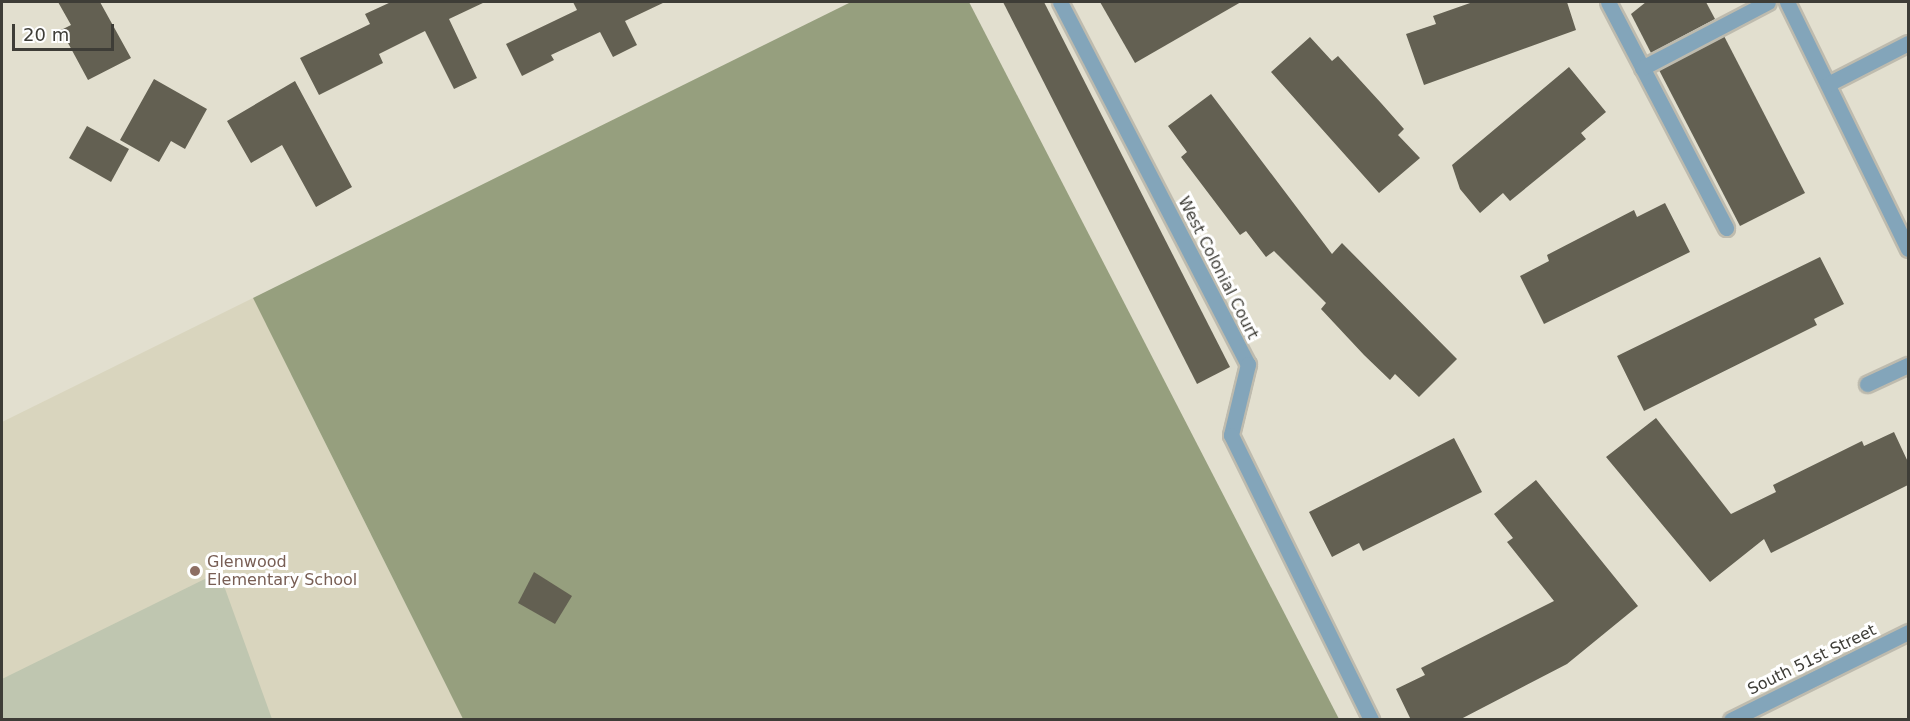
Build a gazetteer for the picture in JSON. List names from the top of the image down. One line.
{"streets":{"street":["West Colonial Court","South 51st Street"]},"places":["Glenwood Elementary School"],"scale_bar":"20 m"}
